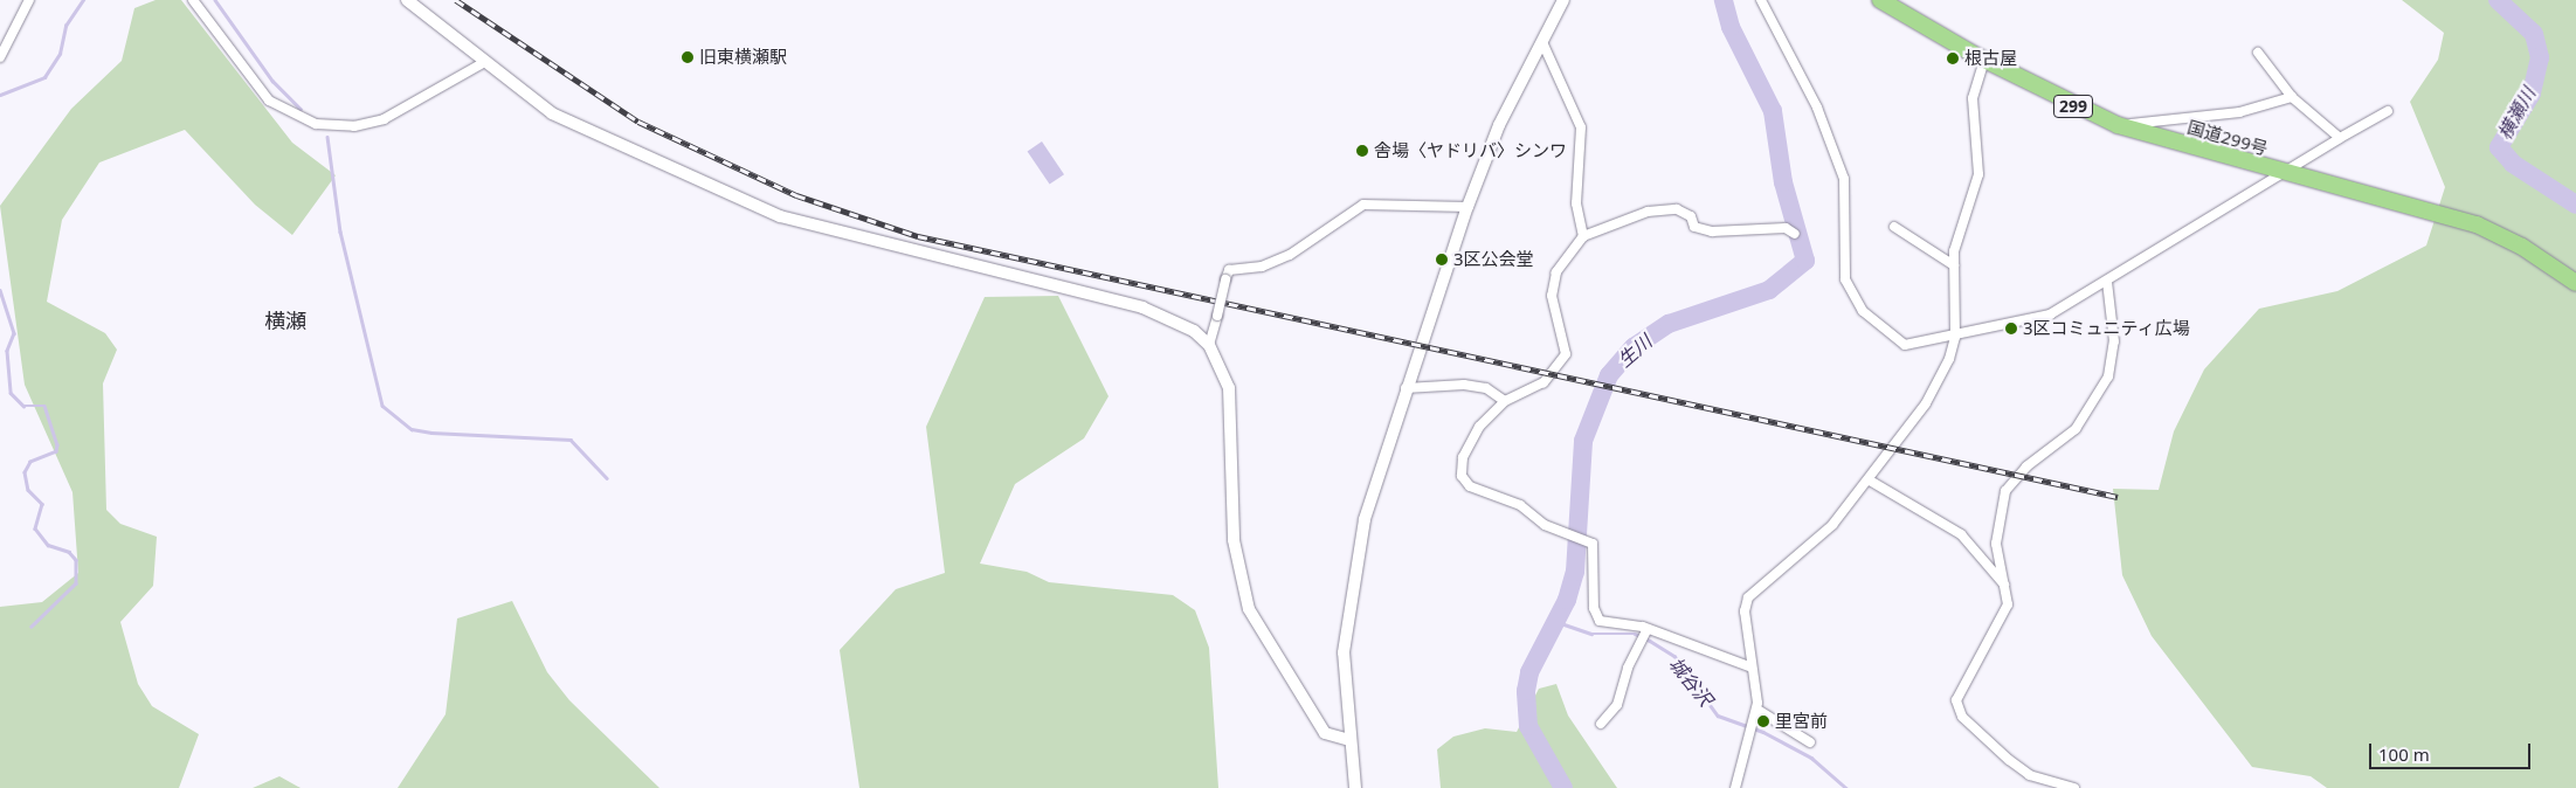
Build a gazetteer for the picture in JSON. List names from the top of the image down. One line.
{"streets":{"highway":["299","国道299号"]},"districts":["横瀬"],"water":["横瀬川","生川","城谷沢"],"places":["旧東横瀬駅","根古屋","舎場〈ヤドリバ〉シンワ","3区公会堂","3区コミュニティ広場","里宮前"],"scale_bar":"100 m"}
